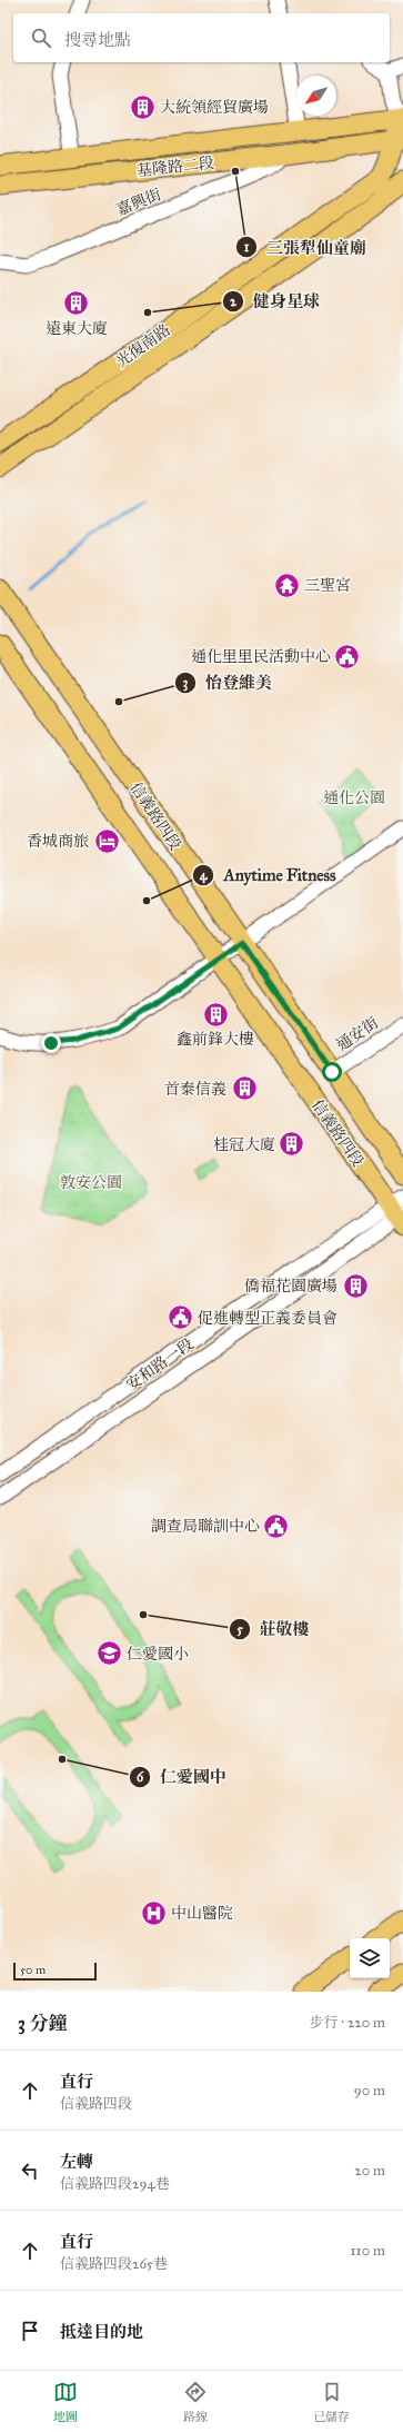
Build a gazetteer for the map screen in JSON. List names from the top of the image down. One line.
{"streets":{"main road":["基隆路二段","光復南路","信義路四段"],"street":["嘉興街","通安街","安和路一段"]},"crossings":[["基隆路二段","嘉興街"],["基隆路二段","光復南路"],["信義路四段","通安街"],["信義路四段","安和路一段"]],"parks":["通化公園","敦安公園"],"places":{"building":["大統領經貿廣場","遠東大廈","鑫前鋒大樓","首泰信義","桂冠大廈","僑福花園廣場"],"other":["三張犁仙童廟","健身星球","怡登維美","Anytime Fitness","莊敬樓","仁愛國中"],"temple":["三聖宮"],"public building":["通化里里民活動中心","促進轉型正義委員會","調查局聯訓中心"],"hotel":["香城商旅"],"school or university":["仁愛國小"],"hospital":["中山醫院"]},"scale_bar":"50 m","north":"bottom left","page":{"search":"搜尋地點","scale":"50 m","heading":["3 分鐘","步行 · 220 m"],"list":[["直行","信義路四段","90 m"],["左轉","信義路四段294巷","20 m"],["直行","信義路四段265巷","110 m"],"抵達目的地"],"nav":["地圖","路線","已儲存"]}}
